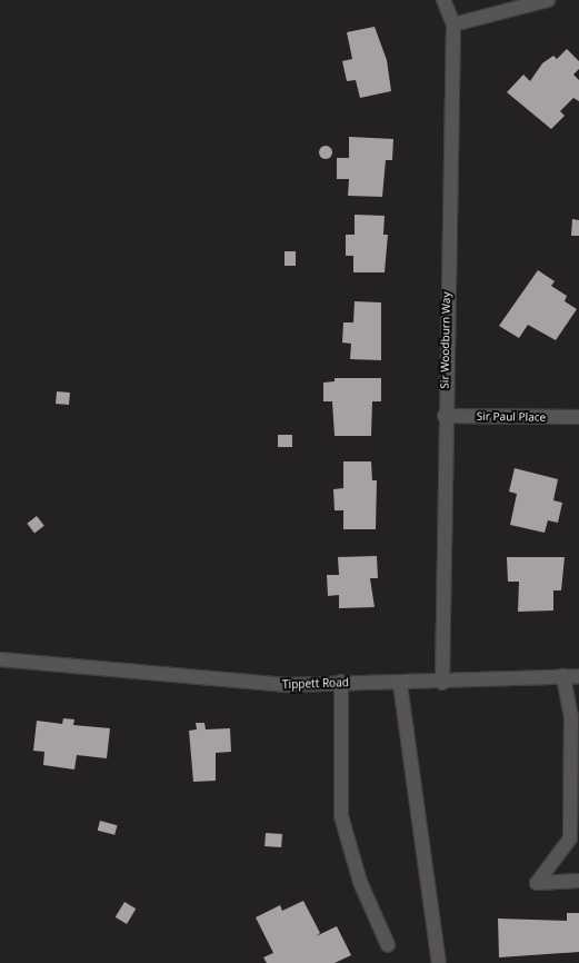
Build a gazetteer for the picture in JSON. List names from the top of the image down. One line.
{"streets":{"street":["Sir Woodburn Way","Sir Paul Place","Tippett Road"]},"crossings":[["Sir Woodburn Way","Sir Paul Place"],["Sir Woodburn Way","Tippett Road"]]}
